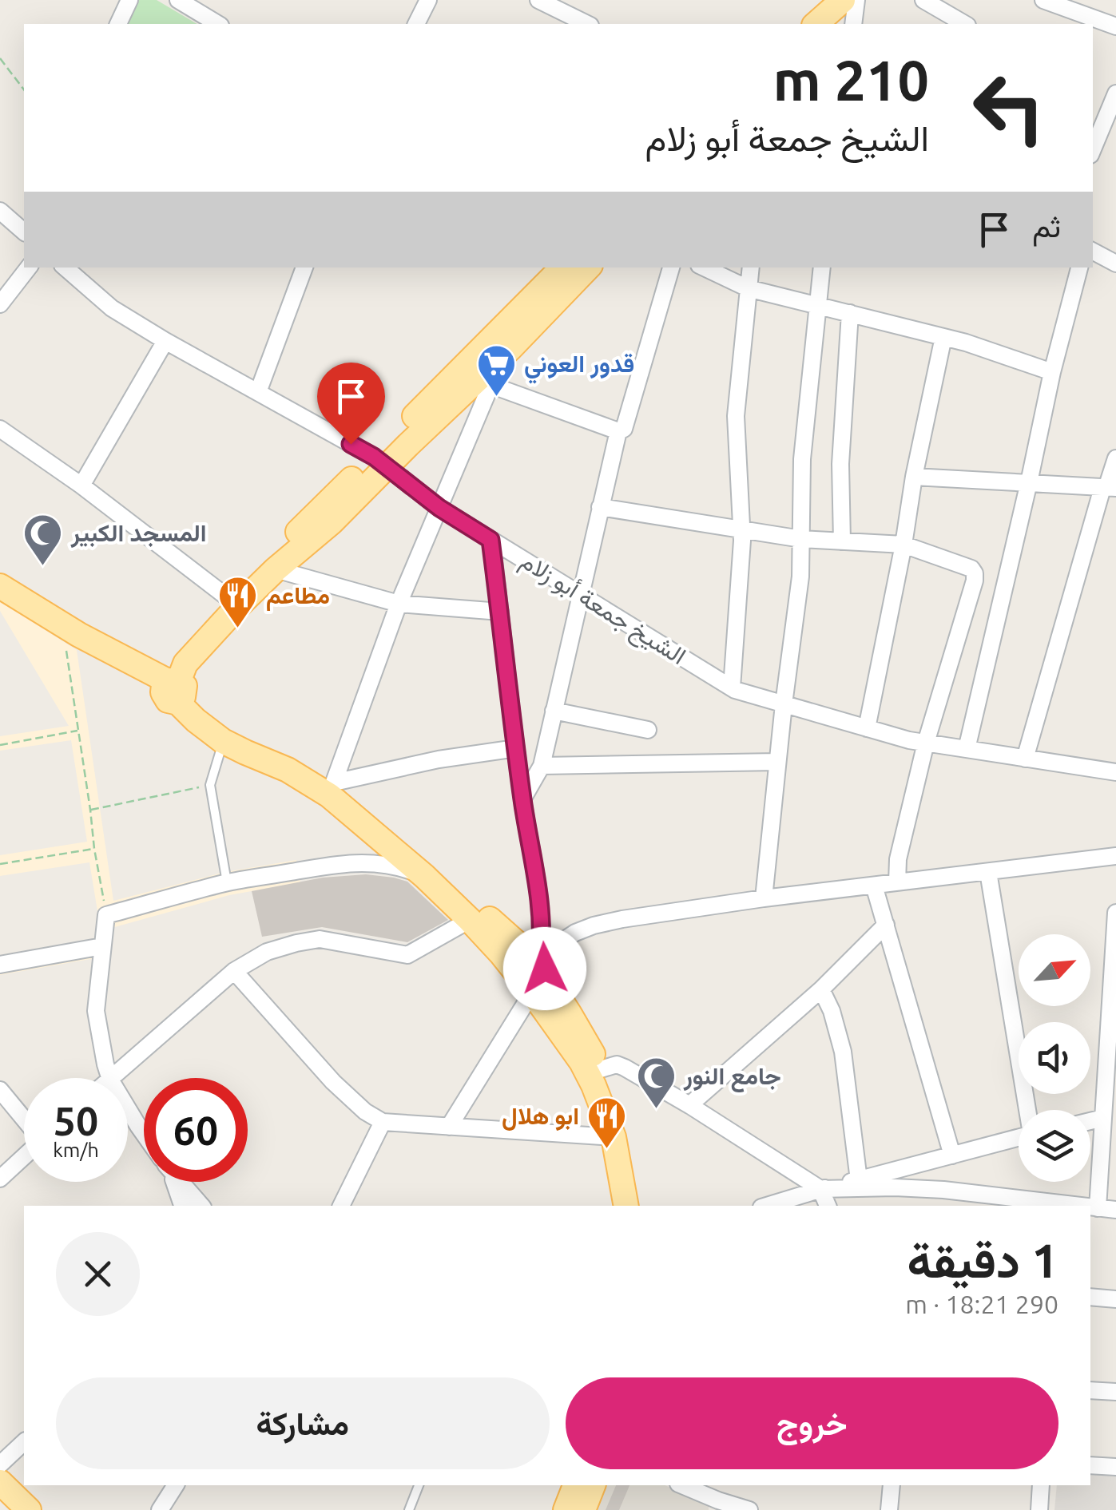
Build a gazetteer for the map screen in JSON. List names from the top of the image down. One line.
{"streets":{"street":["الشيخ جمعة أبو زلام"]},"places":{"supermarket":["قدور العوني"],"mosque":["المسجد الكبير","جامع النور"],"restaurant":["مطاعم","ابو هلال"]},"north":"top right","page":{"turn":["210 m","الشيخ جمعة أبو زلام"],"then":"ثم","speed":"50 km/h","limit":"60","heading":["1 دقيقة","290 m · 18:21"],"buttons":["خروج","مشاركة"]}}
